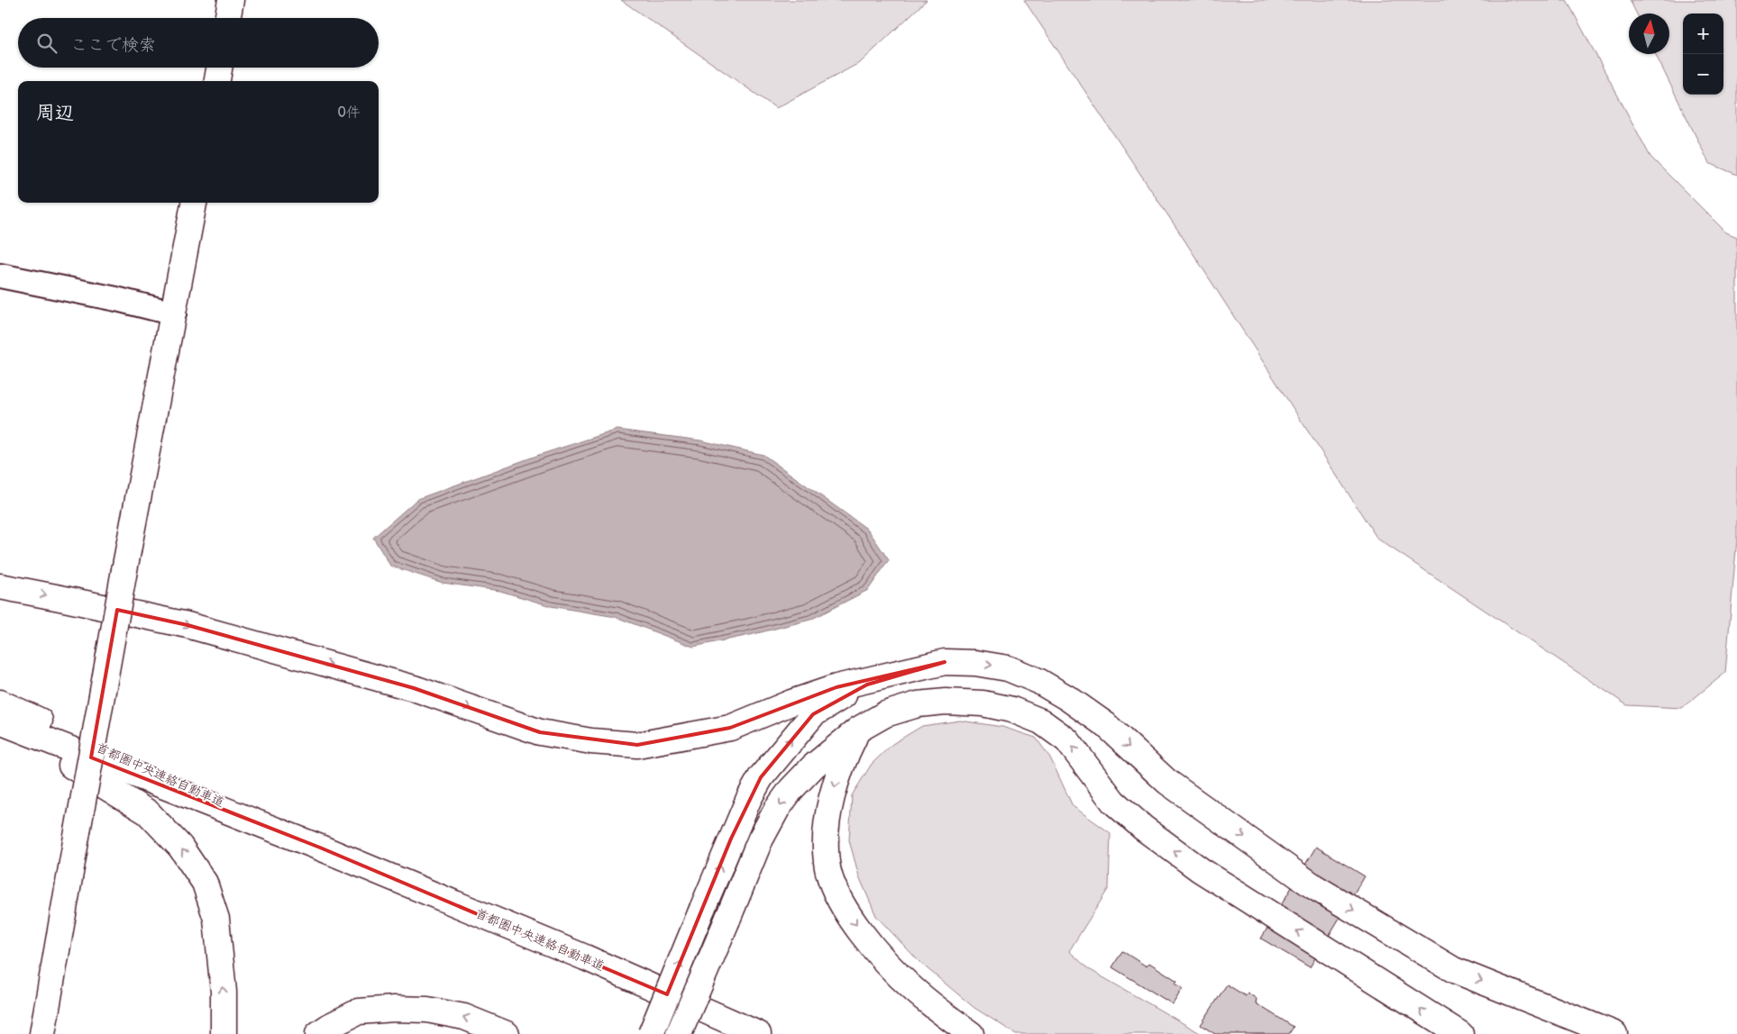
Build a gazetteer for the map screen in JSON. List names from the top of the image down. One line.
{"streets":{"main road":["首都圏中央連絡自動車道"]},"north":"top","page":{"map_buttons":["+","−"],"search":"ここで検索","heading":["周辺","0件"]}}
